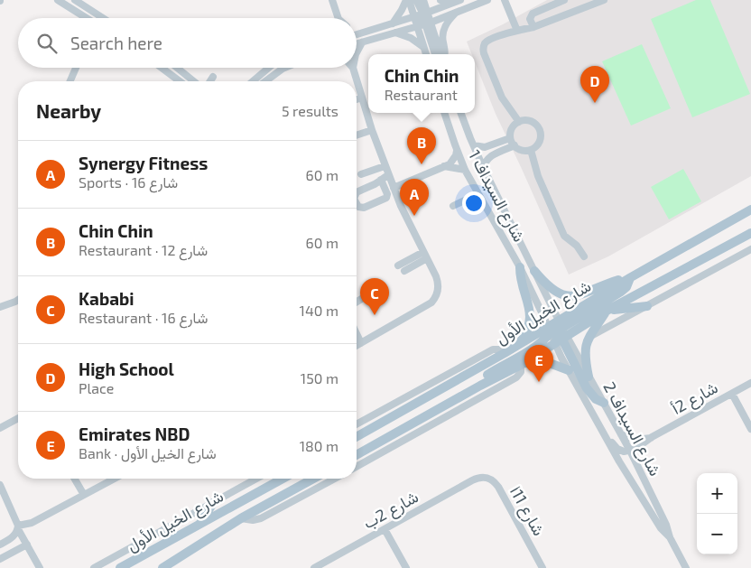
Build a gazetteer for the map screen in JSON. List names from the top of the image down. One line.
{"streets":{"main road":["شارع الخيل الأول"],"street":["شارع السيداف 1","شارع 2أ","شارع السيداف 2","شارع 2ب","شارع 11ا"]},"crossings":[["شارع السيداف 1","شارع الخيل الأول"],["شارع السيداف 1","شارع السيداف 2"],["شارع الخيل الأول","شارع السيداف 2"],["شارع 2أ","شارع السيداف 2"],["شارع 2ب","شارع 11ا"]],"page":{"search":"Search here","popup":["Chin Chin","Restaurant"],"pins":["D","B","A","C","E"],"heading":["Nearby","5 results"],"list":[{"mark":"A","name":"Synergy Fitness","note":"Sports · شارع 16","value":"60 m"},{"mark":"B","name":"Chin Chin","note":"Restaurant · شارع 12","value":"60 m"},{"mark":"C","name":"Kababi","note":"Restaurant · شارع 16","value":"140 m"},{"mark":"D","name":"High School","note":"Place","value":"150 m"},{"mark":"E","name":"Emirates NBD","note":"Bank · شارع الخيل الأول","value":"180 m"}],"map_buttons":["+","−"]}}
